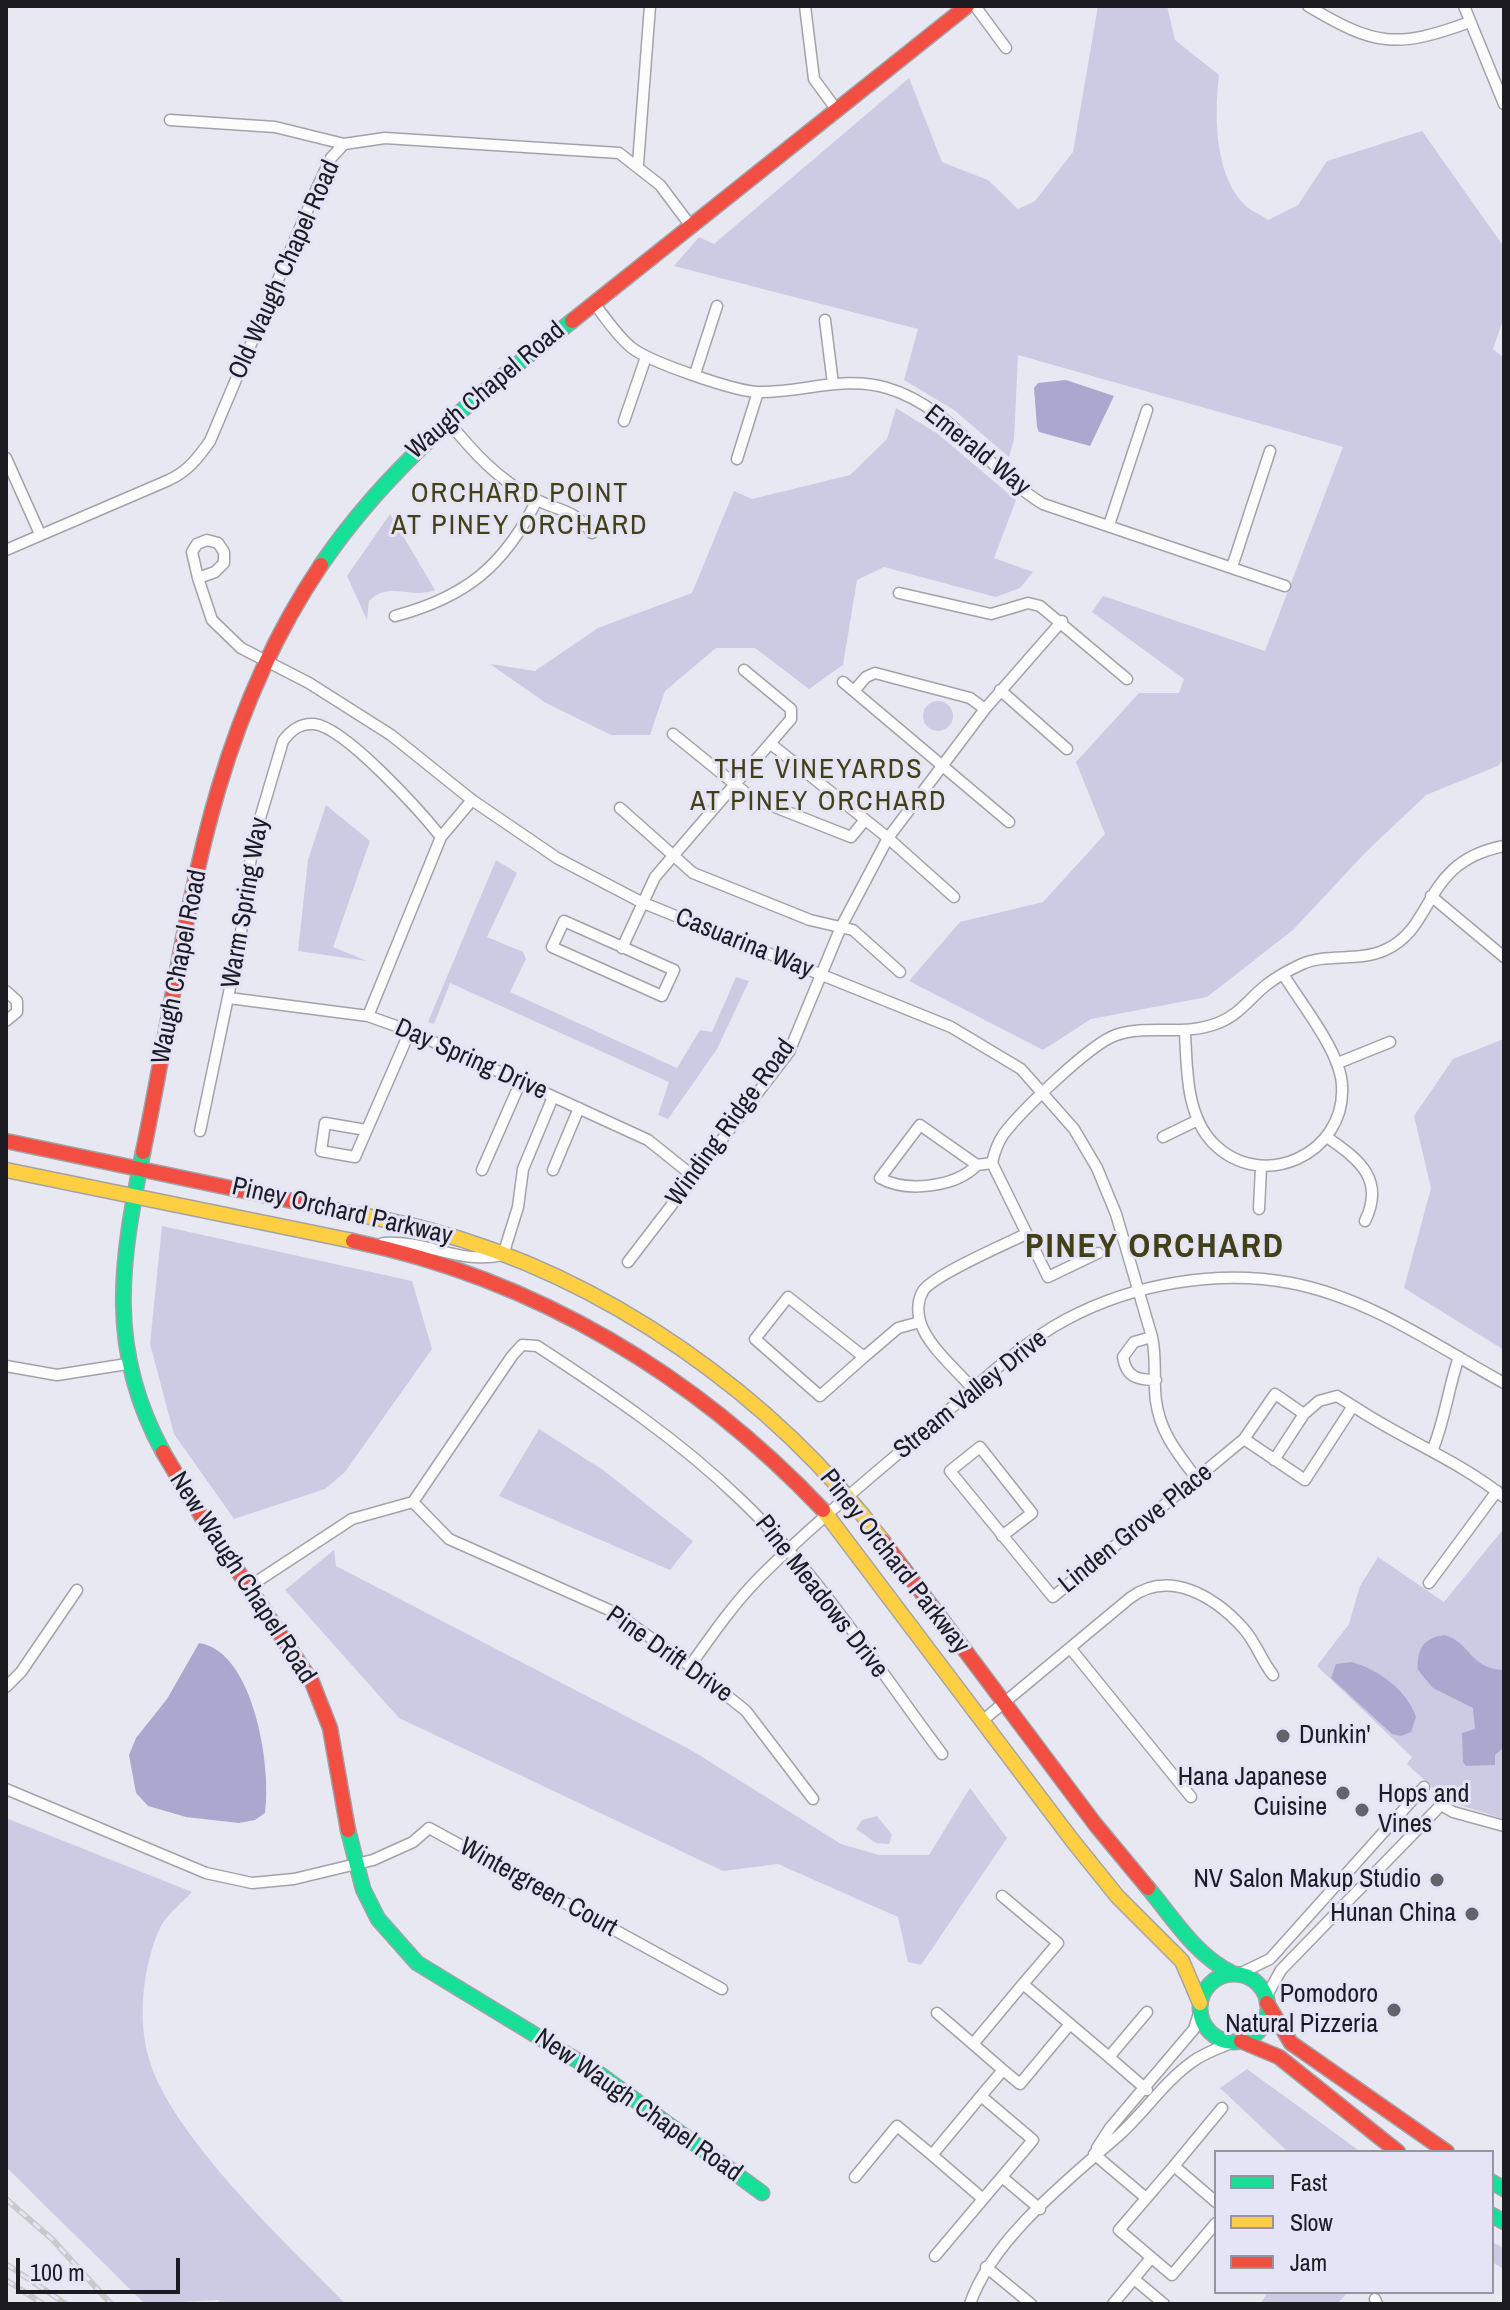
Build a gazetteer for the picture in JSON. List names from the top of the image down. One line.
{"streets":{"street":["Old Waugh Chapel Road","Waugh Chapel Road","Emerald Way","Warm Spring Way","Casuarina Way","Day Spring Drive","Winding Ridge Road","Piney Orchard Parkway","Stream Valley Drive","Linden Grove Place","New Waugh Chapel Road","Pine Meadows Drive","Pine Drift Drive","Wintergreen Court"]},"crossings":[["Old Waugh Chapel Road","Waugh Chapel Road"],["Waugh Chapel Road","Emerald Way"],["Waugh Chapel Road","Casuarina Way"],["Waugh Chapel Road","Piney Orchard Parkway"],["Waugh Chapel Road","New Waugh Chapel Road"],["Warm Spring Way","Day Spring Drive"],["Casuarina Way","Winding Ridge Road"],["Casuarina Way","Stream Valley Drive"],["Casuarina Way","Linden Grove Place"],["Day Spring Drive","Winding Ridge Road"],["Piney Orchard Parkway","Stream Valley Drive"],["Piney Orchard Parkway","New Waugh Chapel Road"],["Stream Valley Drive","Pine Meadows Drive"],["Stream Valley Drive","Pine Drift Drive"],["New Waugh Chapel Road","Wintergreen Court"],["Pine Meadows Drive","Pine Drift Drive"]],"districts":["ORCHARD POINT AT PINEY ORCHARD","THE VINEYARDS AT PINEY ORCHARD","PINEY ORCHARD"],"places":["Dunkin'","Hana Japanese Cuisine","Hops and Vines","NV Salon Makup Studio","Hunan China","Pomodoro Natural Pizzeria"],"legend":["Fast","Slow","Jam"],"scale_bar":"100 m"}
